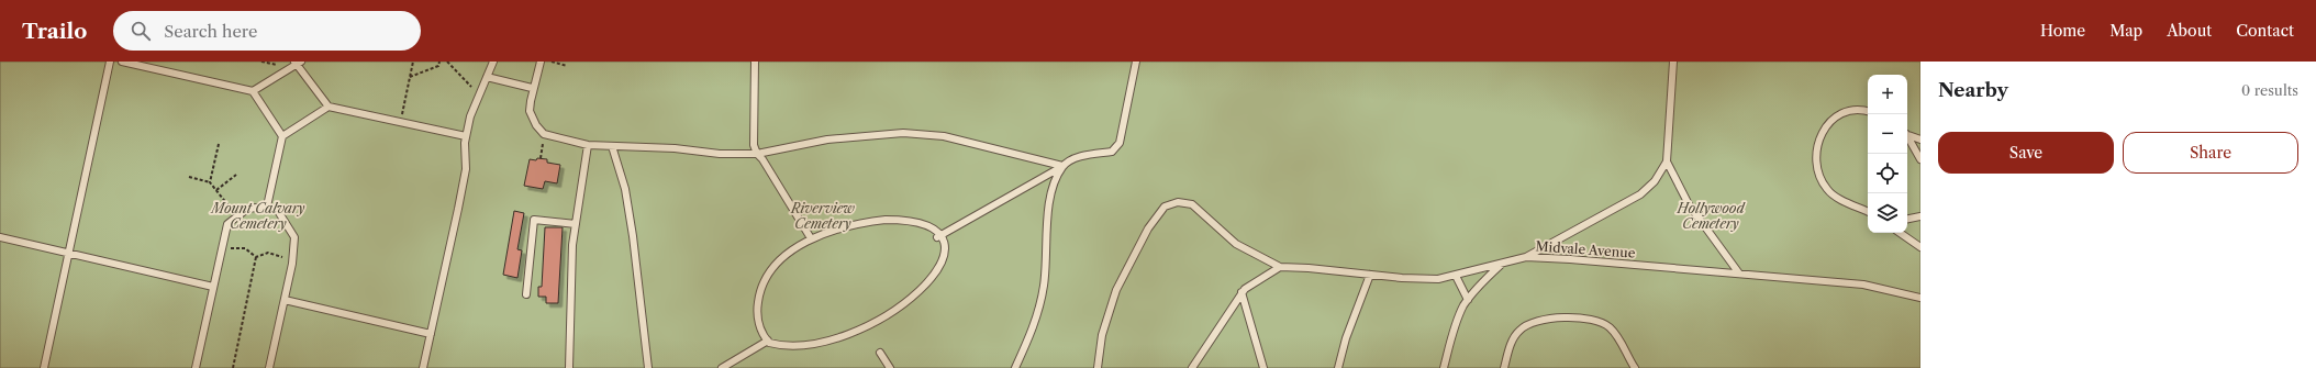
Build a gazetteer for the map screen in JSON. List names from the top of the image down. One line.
{"streets":{"lane":["Midvale Avenue"]},"parks":["Mount Calvary Cemetery","Riverview Cemetery","Hollywood Cemetery"],"page":{"header":"Trailo","search":"Search here","nav":["Home","Map","About","Contact"],"heading":["Nearby","0 results"],"map_buttons":["+","−"],"buttons":["Save","Share"]}}
